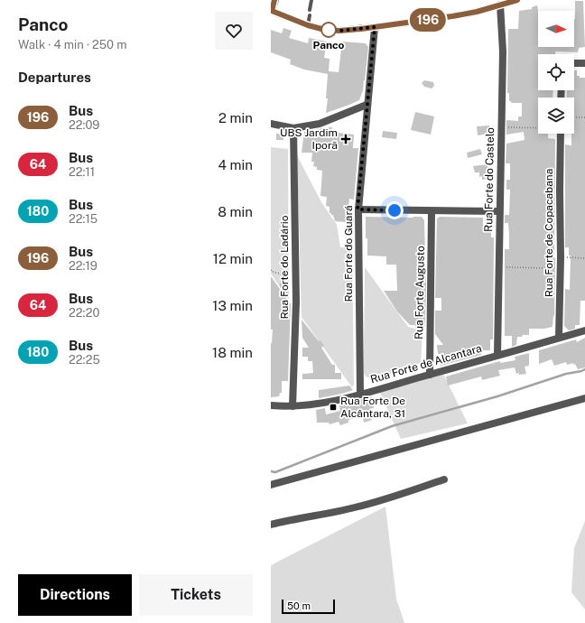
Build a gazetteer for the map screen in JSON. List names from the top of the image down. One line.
{"streets":{"street":["Rua Forte do Castelo","Rua Forte de Copacabana","Rua Forte do Guará","Rua Forte do Ladário","Rua Forte Augusto","Rua Forte de Alcantara"]},"crossings":[["Rua Forte do Castelo","Rua Forte de Alcantara"],["Rua Forte de Copacabana","Rua Forte de Alcantara"],["Rua Forte do Guará","Rua Forte de Alcantara"],["Rua Forte do Ladário","Rua Forte de Alcantara"],["Rua Forte Augusto","Rua Forte de Alcantara"]],"places":{"other":["Panco"],"health":["UBS Jardim Iporã"],"transit":["Rua Forte De Alcântara, 31"]},"lines":["bus line 196"],"scale_bar":"50 m","north":"right","page":{"heading":[["Panco","Walk · 4 min · 250 m"],"Departures"],"on_map":"196","list":[{"mark":"196","name":"Bus","note":"22:09","value":"2 min"},{"mark":"64","name":"Bus","note":"22:11","value":"4 min"},{"mark":"180","name":"Bus","note":"22:15","value":"8 min"},{"mark":"196","name":"Bus","note":"22:19","value":"12 min"},{"mark":"64","name":"Bus","note":"22:20","value":"13 min"},{"mark":"180","name":"Bus","note":"22:25","value":"18 min"}],"buttons":["Directions","Tickets"],"scale":"50 m"}}
